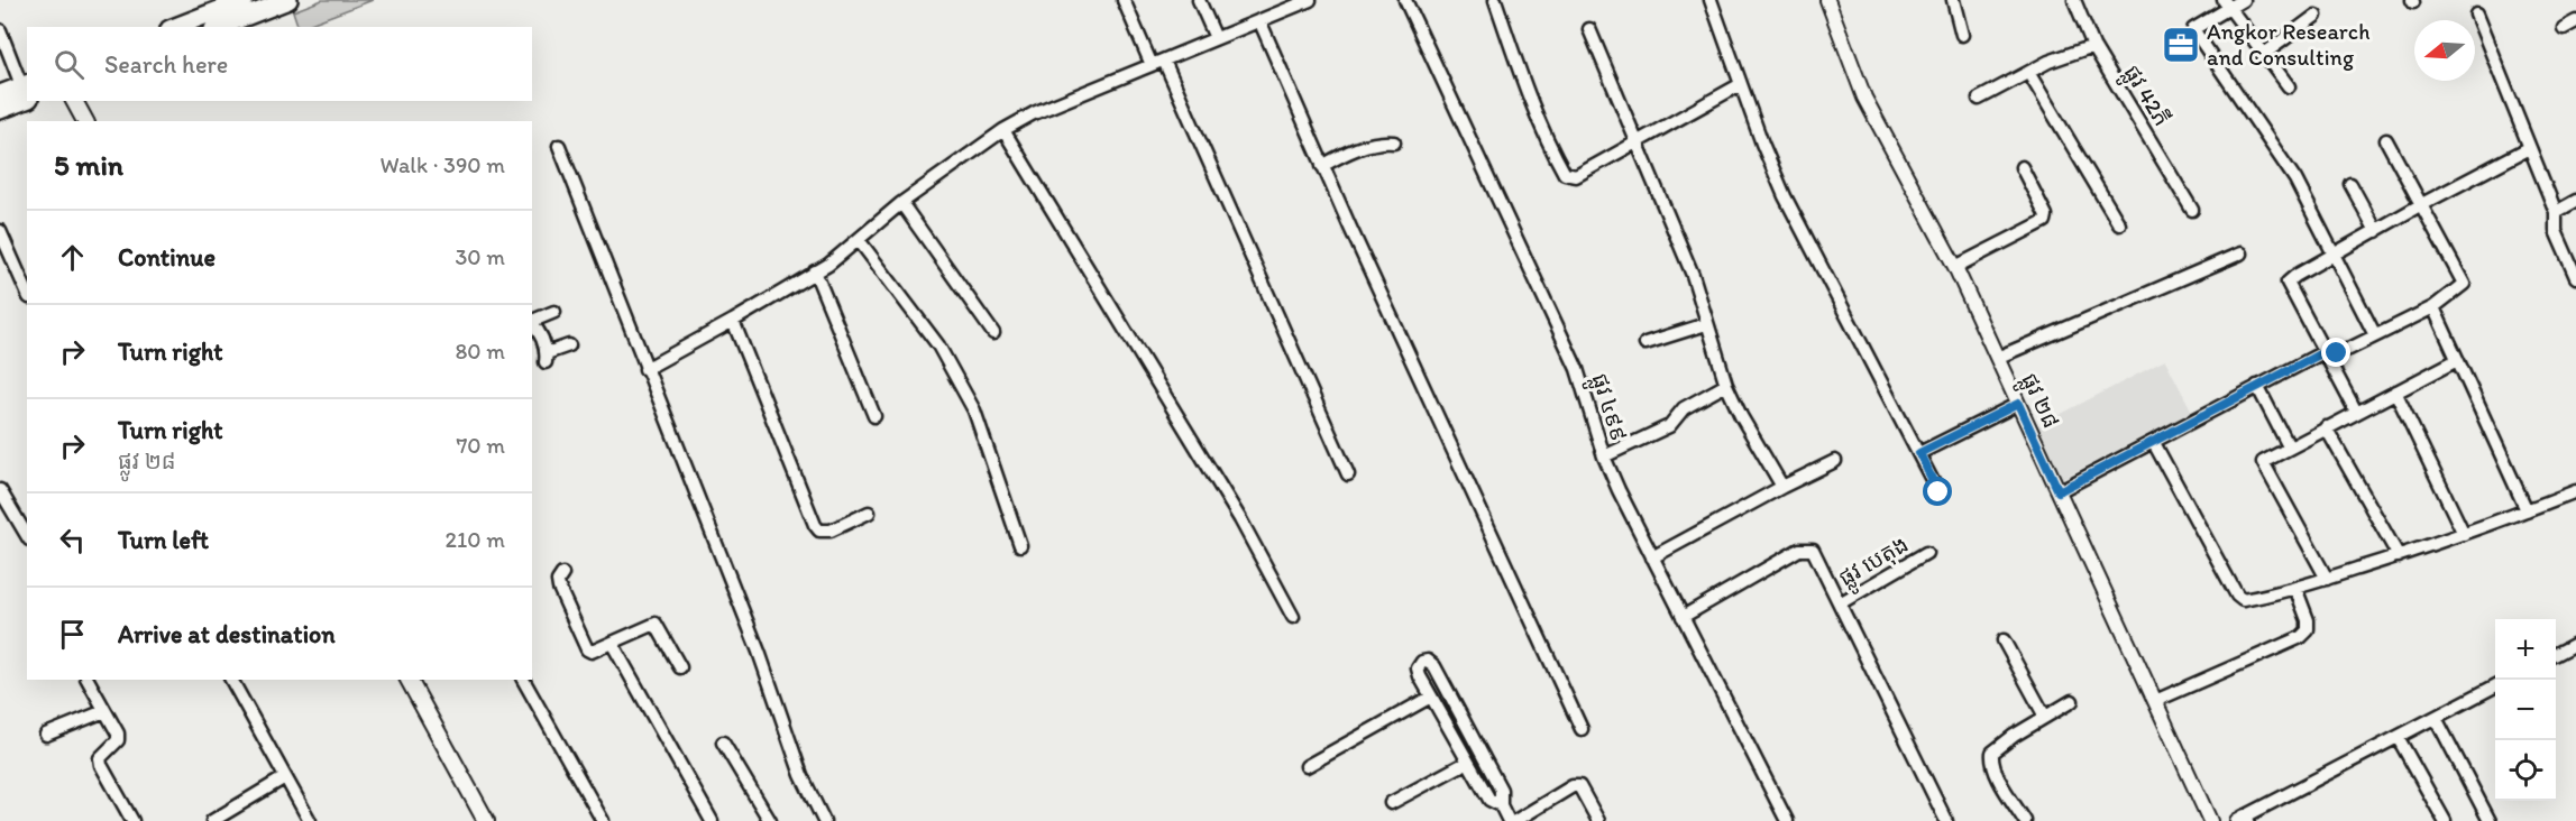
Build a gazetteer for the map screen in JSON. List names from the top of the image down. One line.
{"streets":{"street":["ផ្លូវ 42ភី","ផ្លូវ ២៨","ផ្លូវ ៤៩៩","ផ្លូវ បេតុង"]},"places":{"office":["Angkor Research and Consulting"]},"north":"left","page":{"search":"Search here","heading":["5 min","Walk · 390 m"],"list":[["Continue","30 m"],["Turn right","80 m"],["Turn right","ផ្លូវ ២៨","70 m"],["Turn left","210 m"],"Arrive at destination"],"map_buttons":["+","−"]}}
